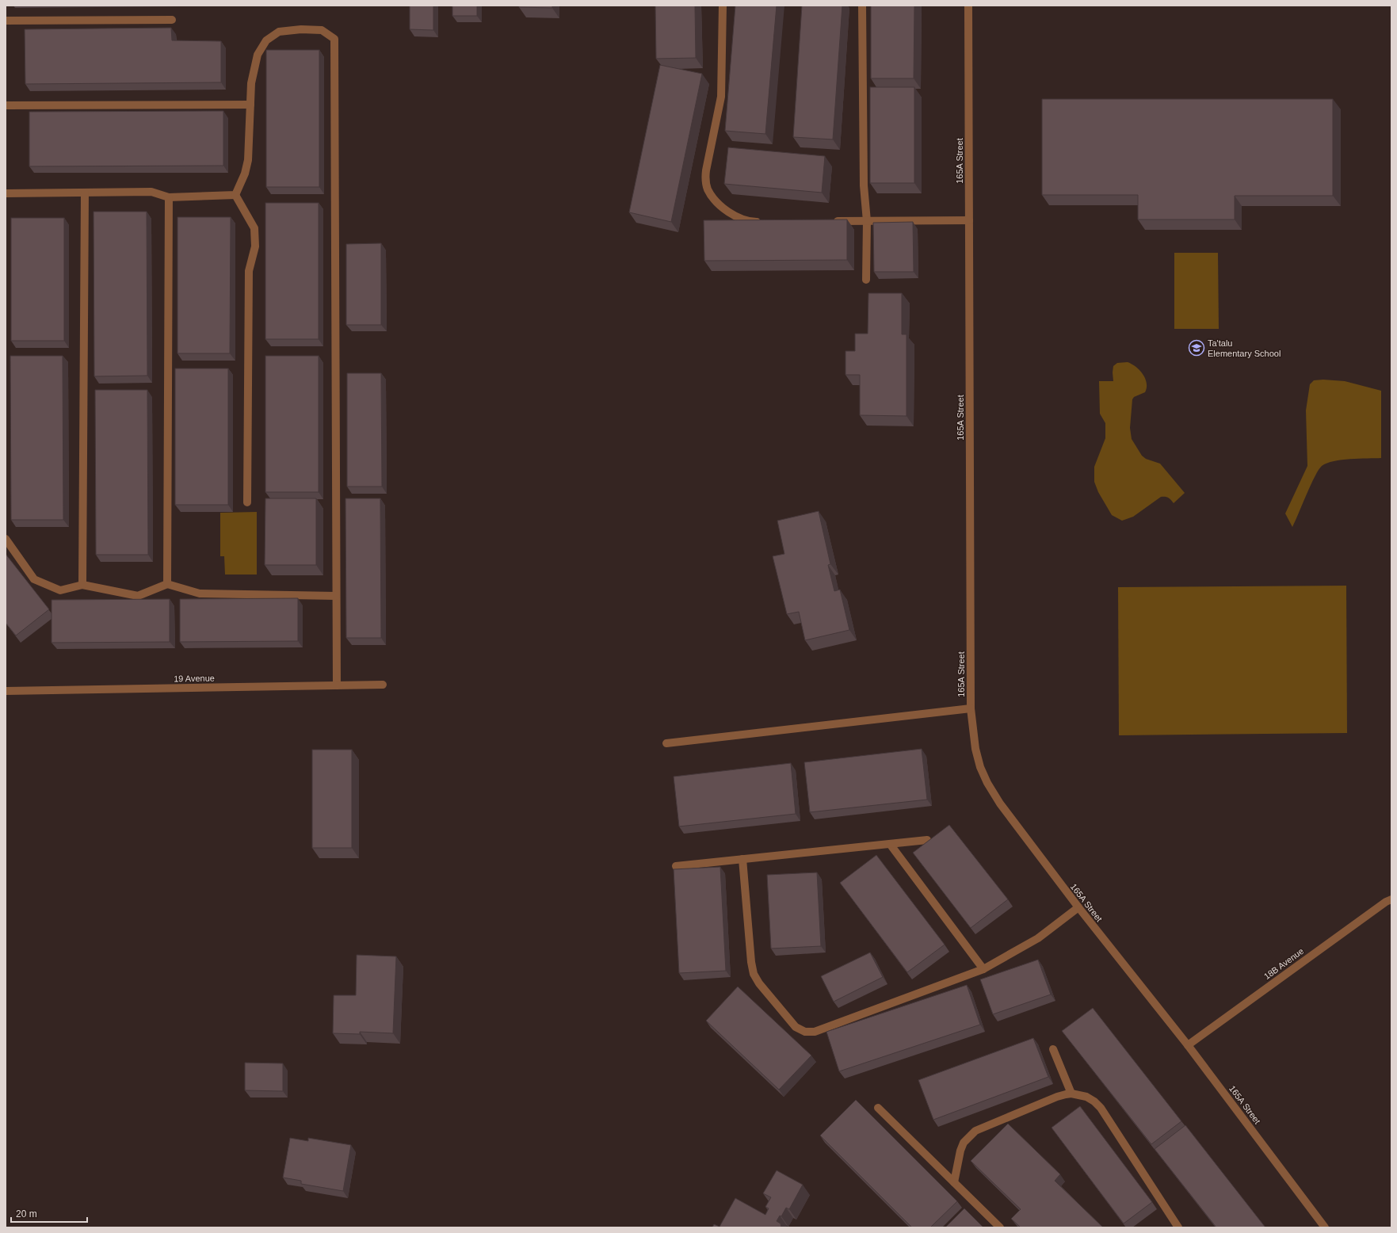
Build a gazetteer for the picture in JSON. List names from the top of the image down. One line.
{"streets":{"street":["165A Street","19 Avenue","18B Avenue"]},"crossings":[["165A Street","18B Avenue"]],"places":{"school or university":["Ta'talu Elementary School"]},"scale_bar":"20 m"}
